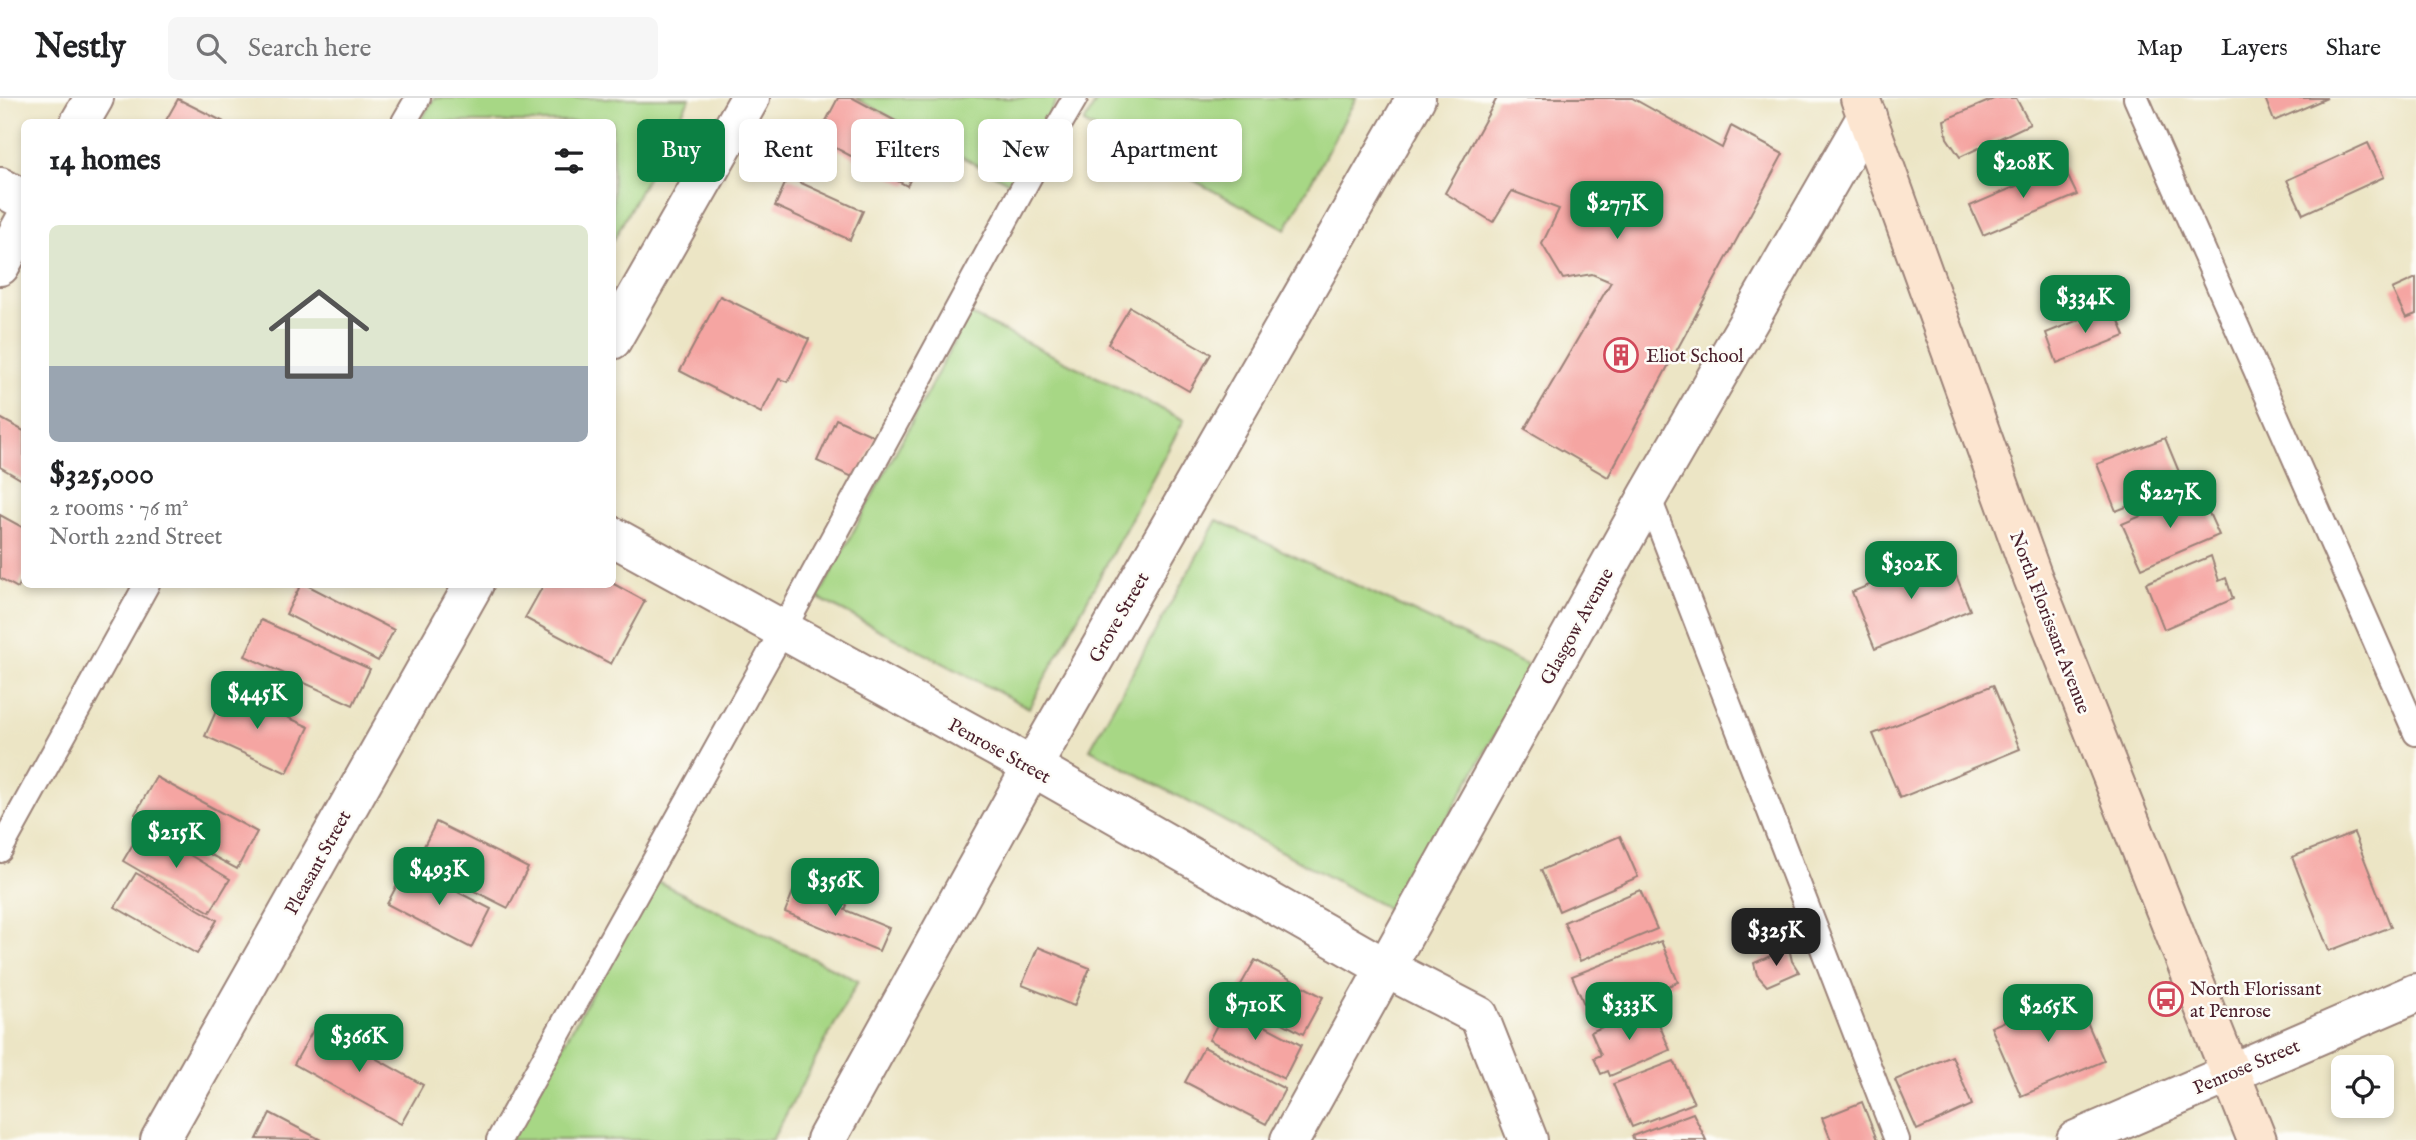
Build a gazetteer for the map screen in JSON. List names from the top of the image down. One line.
{"streets":{"main road":["North Florissant Avenue"],"street":["Grove Street","Glasgow Avenue","Penrose Street","Pleasant Street"]},"crossings":[["Grove Street","Penrose Street"],["North Florissant Avenue","Glasgow Avenue"],["North Florissant Avenue","Penrose Street"],["Glasgow Avenue","Penrose Street"]],"places":{"building":["Eliot School"],"bus stop":["North Florissant at Penrose"]},"page":{"header":"Nestly","search":"Search here","nav":["Map","Layers","Share"],"chip":["Buy","Rent","Filters","New","Apartment"],"heading":"14 homes","price":["$208K","$277K","$334K","$227K","$302K","$445K","$215K","$493K","$356K","$325K","$710K","$333K","$265K","$366K"],"list":[{"name":"$325,000","note":"2 rooms · 76 m² · North 22nd Street"}]}}
